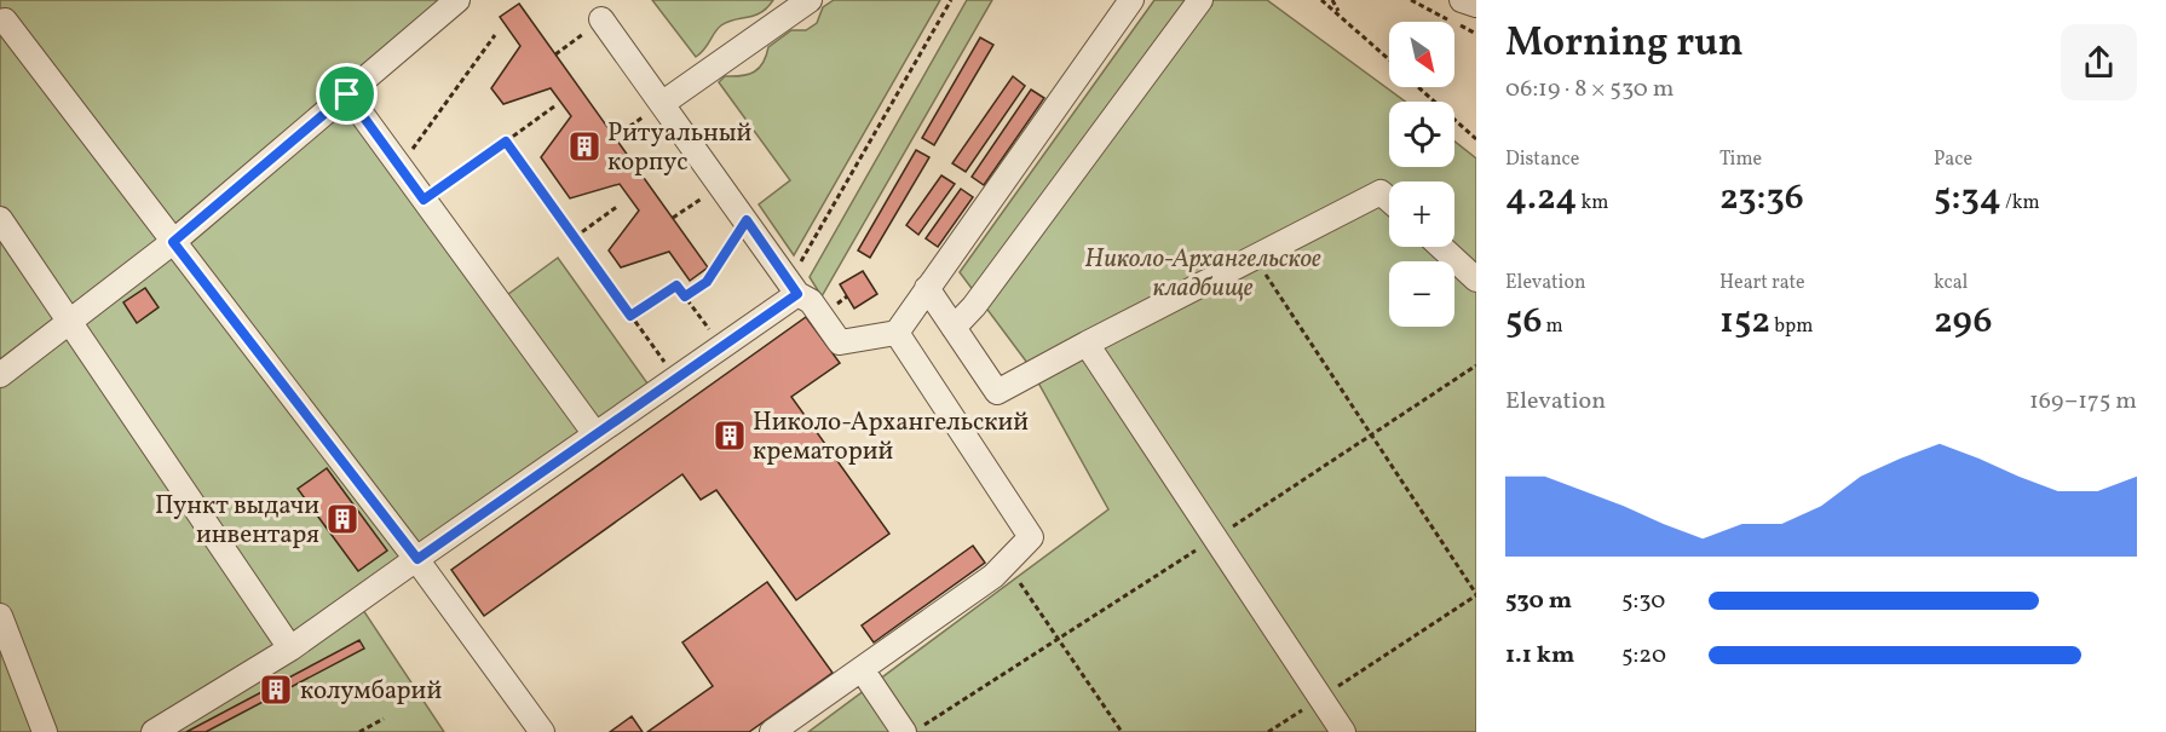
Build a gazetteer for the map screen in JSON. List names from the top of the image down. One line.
{"parks":["Николо-Архангельское кладбище"],"places":{"building":["Ритуальный корпус","Николо-Архангельский крематорий","Пункт выдачи инвентаря","колумбарий"]},"north":"bottom right","page":{"heading":["Morning run","06:19 · 8 × 530 m"],"map_buttons":["+","−"],"stats":[["Distance","4.24 km"],["Time","23:36"],["Pace","5:34 /km"],["Elevation","56 m"],["Heart rate","152 bpm"],["kcal","296"]],"chart":["Elevation","169–175 m"],"list":[{"name":"530 m","note":"5:30"},{"name":"1.1 km","note":"5:20"}]}}
